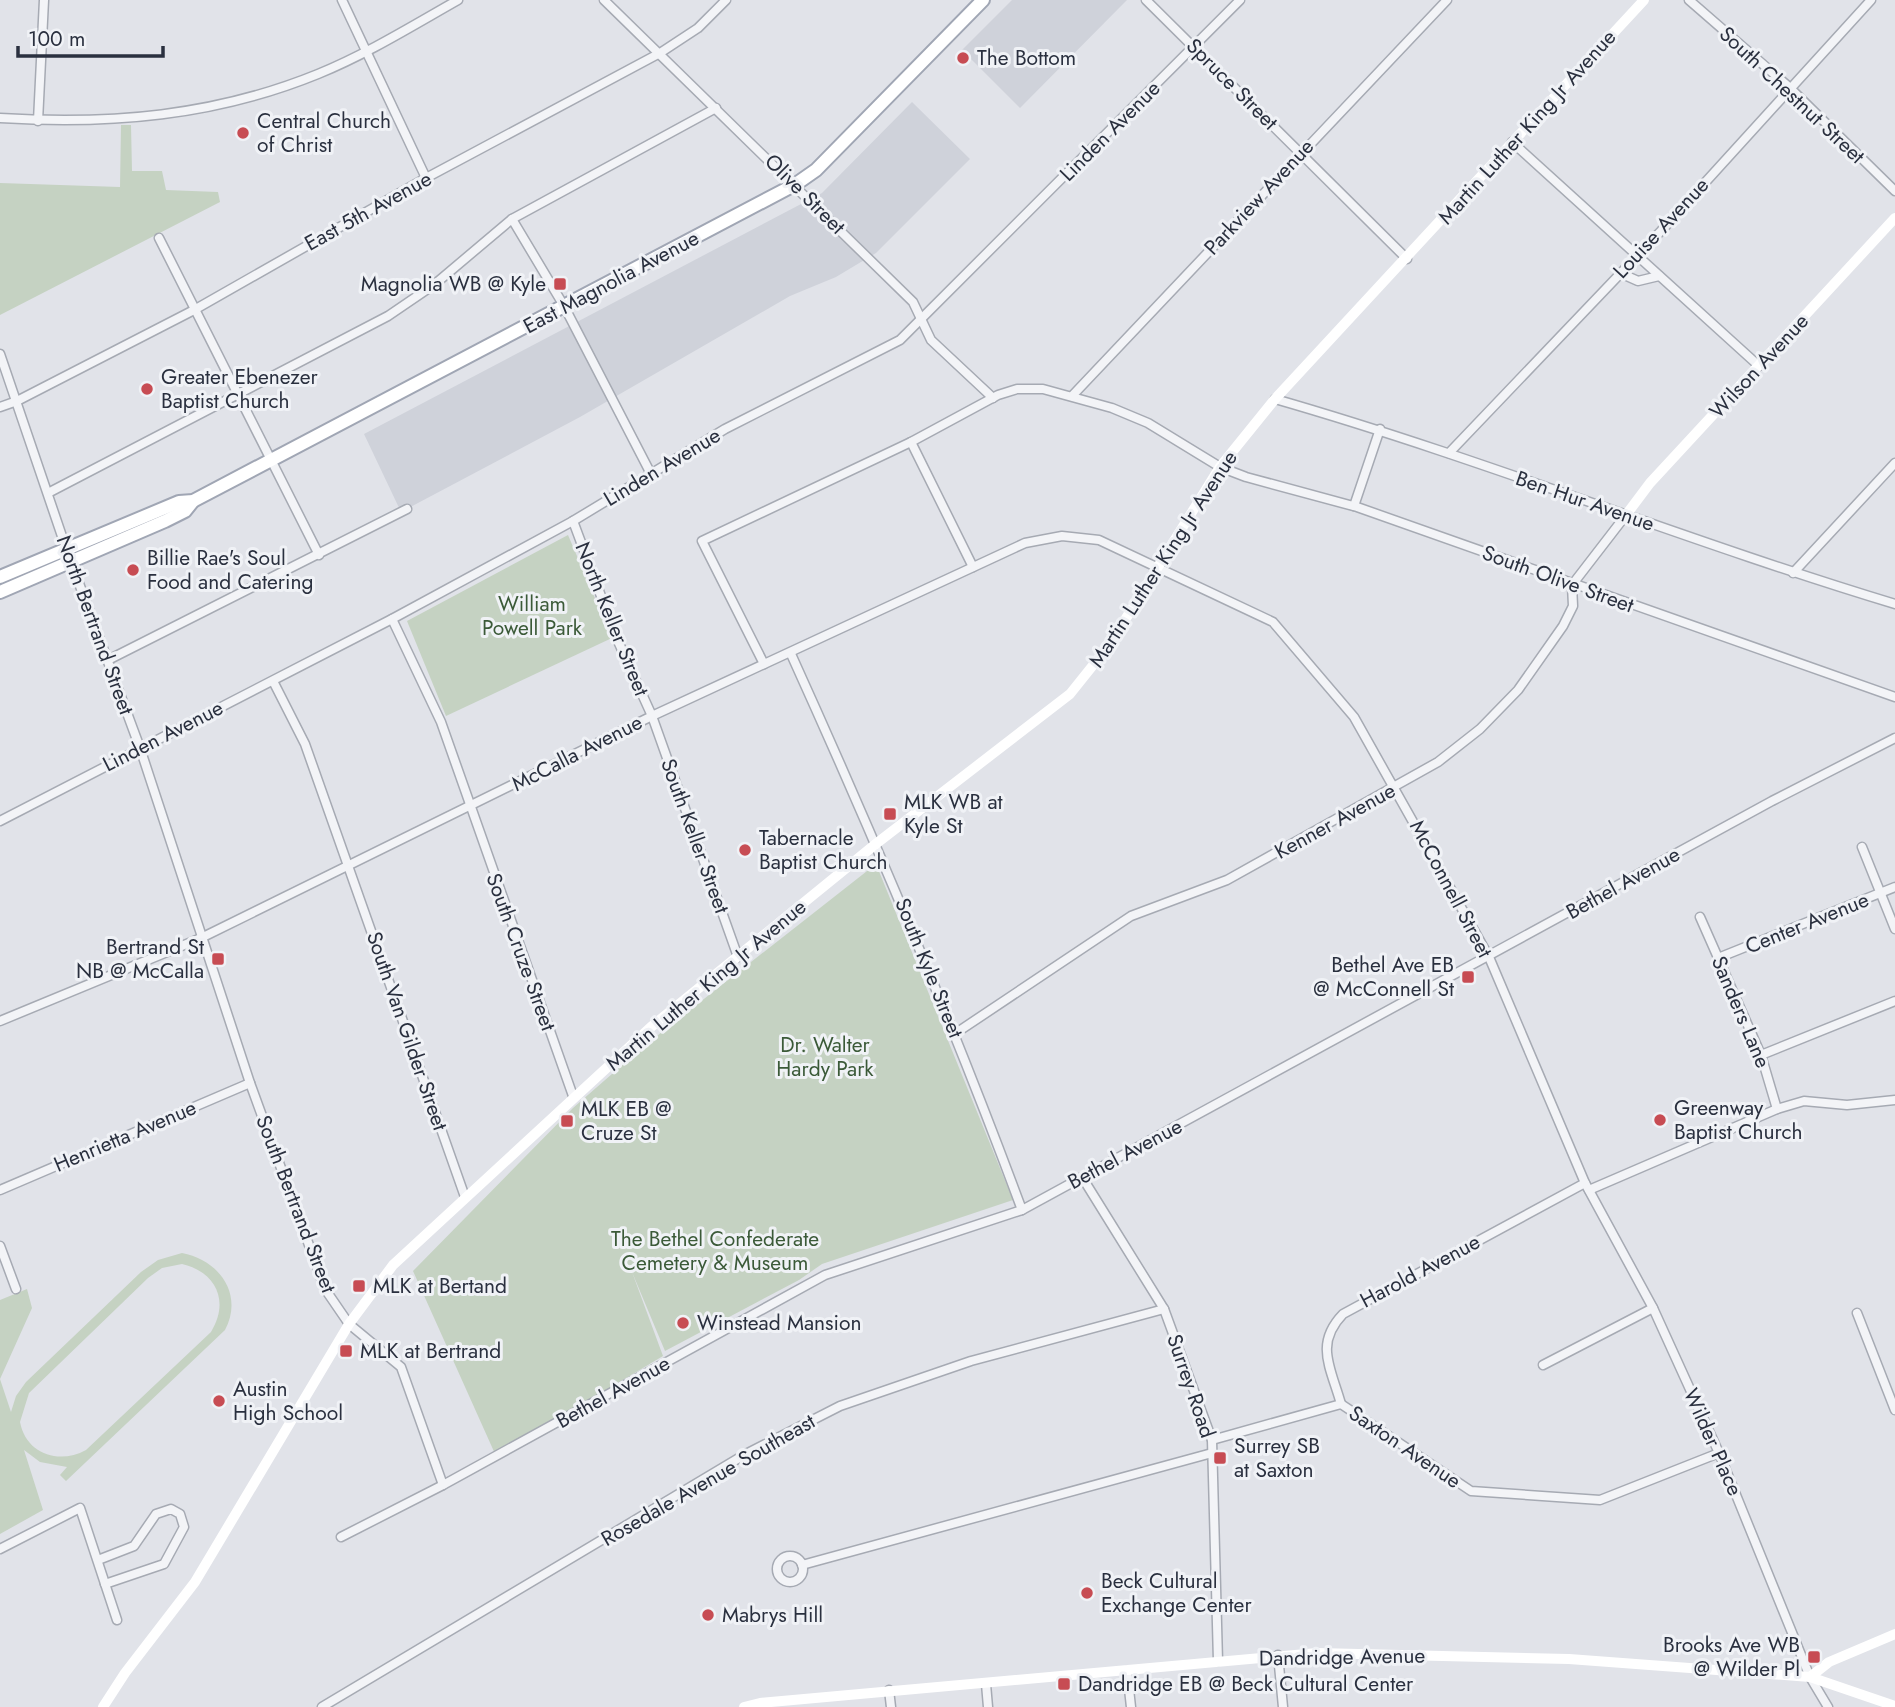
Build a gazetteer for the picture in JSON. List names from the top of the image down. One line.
{"streets":{"main road":["Martin Luther King Jr Avenue","East Magnolia Avenue","Wilson Avenue","Dandridge Avenue"],"street":["Spruce Street","South Chestnut Street","Linden Avenue","Olive Street","Parkview Avenue","East 5th Avenue","Louise Avenue","Ben Hur Avenue","South Olive Street","North Keller Street","North Bertrand Street","McCalla Avenue","Kenner Avenue","South Keller Street","Bethel Avenue","McConnell Street","Center Avenue","South Cruze Street","South Kyle Street","Sanders Lane","South Van Gilder Street","Henrietta Avenue","South Bertrand Street","Harold Avenue","Surrey Road","Wilder Place","Saxton Avenue","Rosedale Avenue Southeast"]},"crossings":[["Spruce Street","Martin Luther King Jr Avenue"],["Spruce Street","Linden Avenue"],["Spruce Street","Parkview Avenue"],["South Chestnut Street","Louise Avenue"],["Martin Luther King Jr Avenue","Ben Hur Avenue"],["Martin Luther King Jr Avenue","South Olive Street"],["Martin Luther King Jr Avenue","McCalla Avenue"],["Martin Luther King Jr Avenue","South Keller Street"],["Martin Luther King Jr Avenue","McConnell Street"],["Martin Luther King Jr Avenue","South Cruze Street"],["Martin Luther King Jr Avenue","South Kyle Street"],["Martin Luther King Jr Avenue","South Van Gilder Street"],["Martin Luther King Jr Avenue","South Bertrand Street"],["Linden Avenue","Olive Street"],["Linden Avenue","North Keller Street"],["Linden Avenue","North Bertrand Street"],["Linden Avenue","South Cruze Street"],["Linden Avenue","South Van Gilder Street"],["Olive Street","East 5th Avenue"],["Olive Street","East Magnolia Avenue"],["East 5th Avenue","North Bertrand Street"],["Louise Avenue","Ben Hur Avenue"],["East Magnolia Avenue","North Bertrand Street"],["Wilson Avenue","Ben Hur Avenue"],["Wilson Avenue","Kenner Avenue"],["Ben Hur Avenue","Kenner Avenue"],["South Olive Street","Kenner Avenue"],["North Keller Street","McCalla Avenue"],["North Keller Street","South Keller Street"],["North Bertrand Street","McCalla Avenue"],["North Bertrand Street","South Bertrand Street"],["McCalla Avenue","South Keller Street"],["McCalla Avenue","McConnell Street"],["McCalla Avenue","South Cruze Street"],["McCalla Avenue","South Kyle Street"],["McCalla Avenue","South Van Gilder Street"],["McCalla Avenue","South Bertrand Street"],["Kenner Avenue","McConnell Street"],["Kenner Avenue","South Kyle Street"],["Bethel Avenue","McConnell Street"],["Bethel Avenue","South Kyle Street"],["Bethel Avenue","South Bertrand Street"],["Bethel Avenue","Surrey Road"],["McConnell Street","Harold Avenue"],["McConnell Street","Wilder Place"],["Center Avenue","Sanders Lane"],["Henrietta Avenue","South Bertrand Street"],["Harold Avenue","Wilder Place"],["Harold Avenue","Saxton Avenue"],["Surrey Road","Saxton Avenue"],["Surrey Road","Rosedale Avenue Southeast"],["Surrey Road","Dandridge Avenue"],["Wilder Place","Saxton Avenue"],["Wilder Place","Dandridge Avenue"]],"parks":["William Powell Park","Dr. Walter Hardy Park","The Bethel Confederate Cemetery & Museum"],"places":{"other":["The Bottom","Central Church of Christ","Greater Ebenezer Baptist Church","Billie Rae's Soul Food and Catering","Tabernacle Baptist Church","Greenway Baptist Church","Winstead Mansion","Austin High School","Beck Cultural Exchange Center","Mabrys Hill"],"transit":["Magnolia WB @ Kyle","MLK WB at Kyle St","Bertrand St NB @ McCalla","Bethel Ave EB @ McConnell St","MLK EB @ Cruze St","MLK at Bertand","MLK at Bertrand","Surrey SB at Saxton","Brooks Ave WB @ Wilder Pl","Dandridge EB @ Beck Cultural Center"]},"scale_bar":"100 m"}
